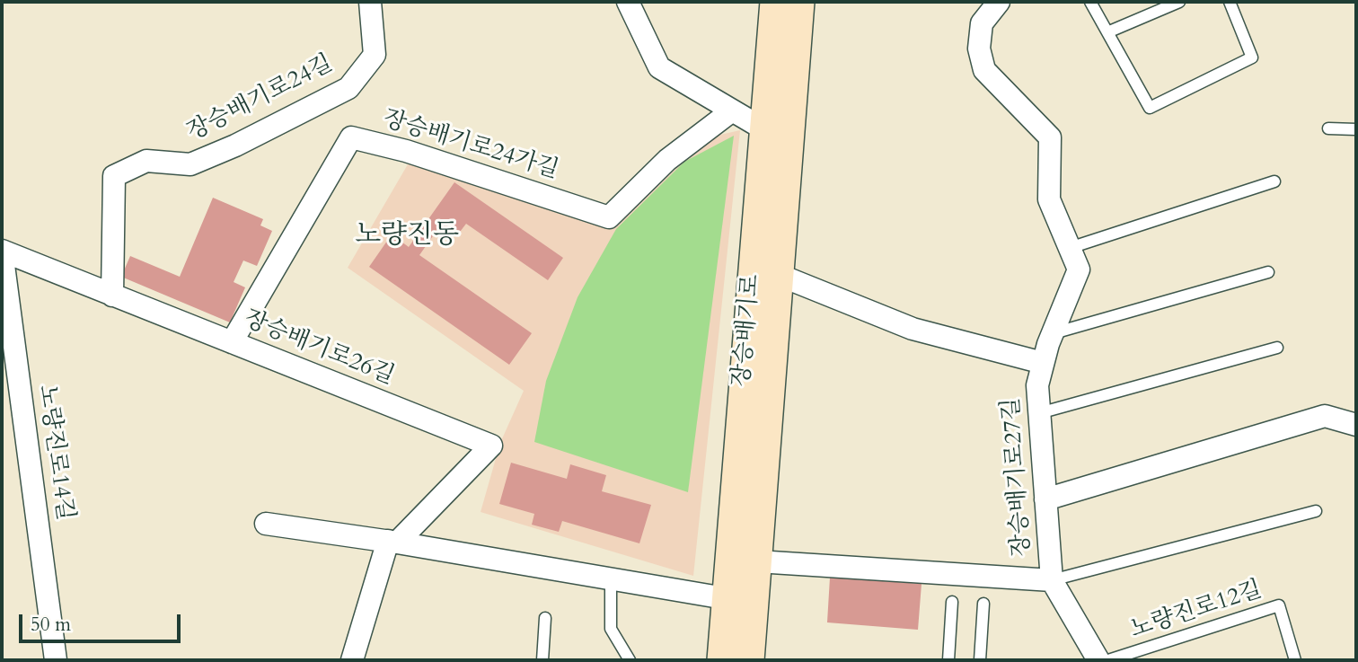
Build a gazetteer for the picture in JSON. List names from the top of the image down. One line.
{"streets":{"street":["장승배기로24길","장승배기로24가길","장승배기로","장승배기로26길","노량진로14길","장승배기로27길"],"lane":["노량진로12길"]},"crossings":[["장승배기로24길","장승배기로26길"],["장승배기로24가길","장승배기로26길"],["장승배기로","장승배기로27길"],["장승배기로26길","노량진로14길"]],"districts":["노량진동"],"scale_bar":"50 m"}
